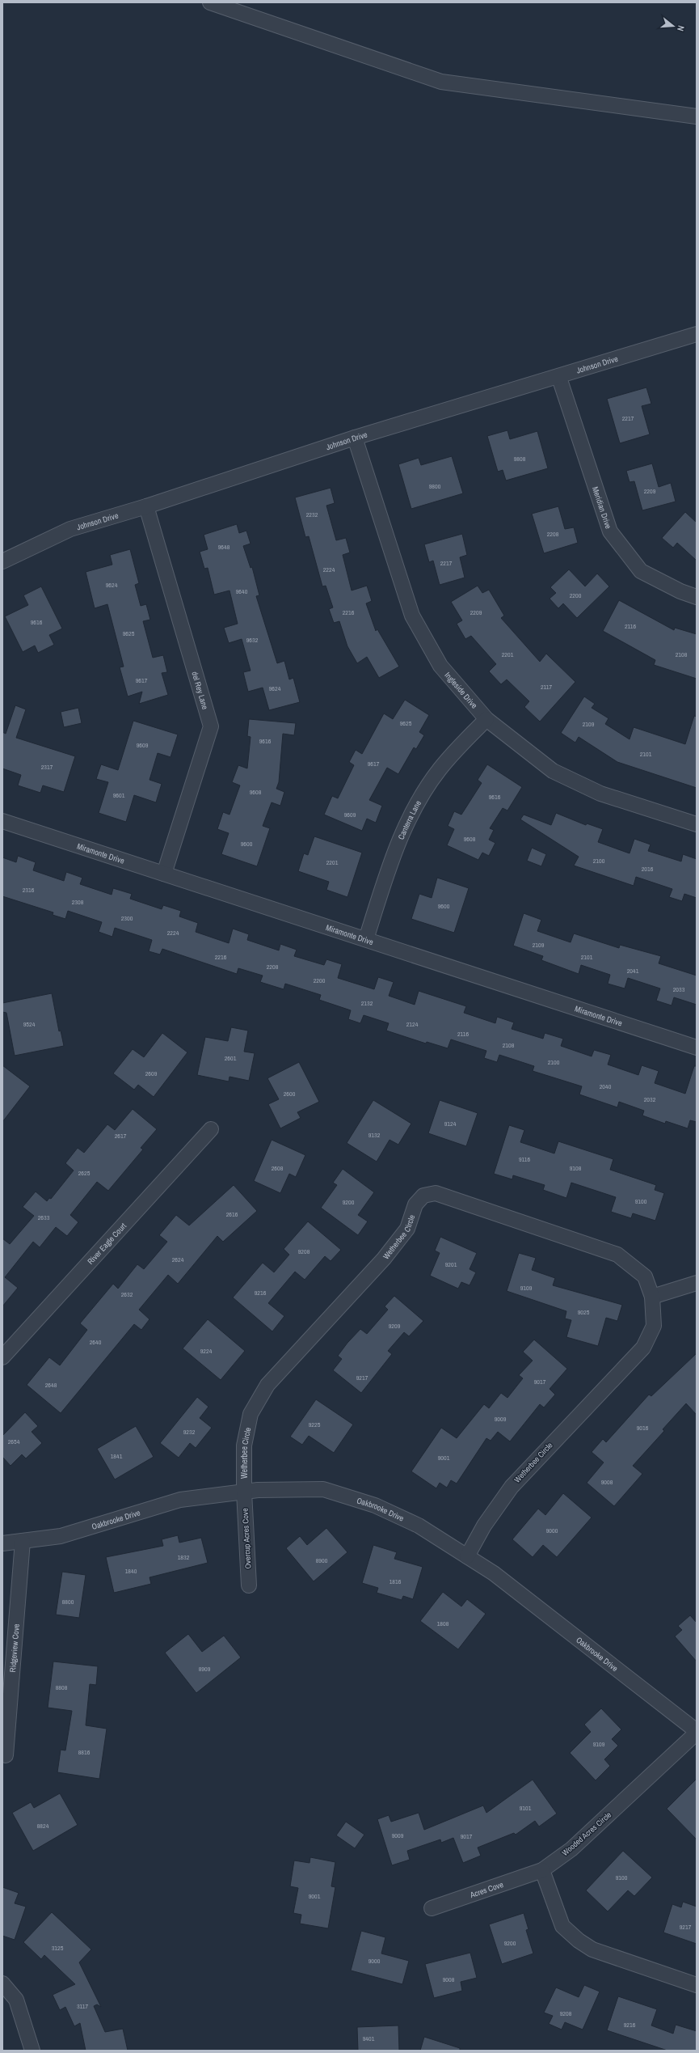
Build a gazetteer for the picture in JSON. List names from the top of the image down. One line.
{"streets":{"street":["Johnson Drive","Meridian Drive","Ingleside Drive","del Rey Lane","Canterra Lane","Miramonte Drive","Wetherbee Circle","River Eagle Court","Oakbrooke Drive","Overcup Acres Cove","Ridgeview Cove","Wooded Acres Circle","Acres Cove"]},"crossings":[["Johnson Drive","Meridian Drive"],["Johnson Drive","Ingleside Drive"],["Johnson Drive","del Rey Lane"],["Ingleside Drive","Canterra Lane"],["del Rey Lane","Miramonte Drive"],["Canterra Lane","Miramonte Drive"],["Wetherbee Circle","Oakbrooke Drive"],["Wetherbee Circle","Overcup Acres Cove"],["Oakbrooke Drive","Overcup Acres Cove"],["Oakbrooke Drive","Ridgeview Cove"],["Oakbrooke Drive","Wooded Acres Circle"],["Wooded Acres Circle","Acres Cove"]],"house_numbers":["2217","9808","9800","2209","2232","2208","9648","2217","2224","9624","9640","2200","2216","2209","9616","2116","9625","9632","2201","2108","9617","2117","9624","9625","2109","9616","9609","2101","9617","2317","9608","9601","9616","9609","9608","9600","2100","2201","2016","2316","2308","9600","2300","2224","2109","2216","2101","2208","2041","2200","2033","2132","9524","2124","2116","2108","2601","2100","2609","2040","2600","2032","9124","9132","2617","9116","2608","9108","2625","9100","9200","2616","2633","9208","2624","9201","9109","9216","2632","9025","9209","2640","9224","9217","9017","2648","9009","9225","9016","9232","2654","1841","9001","9008","9000","1832","8900","1840","1816","8800","1808","8909","8808","9109","8816","9101","8824","9009","9017","9100","9001","9217","9200","3125","9000","9008","3117","9208","9216","9401"],"north":"right"}
